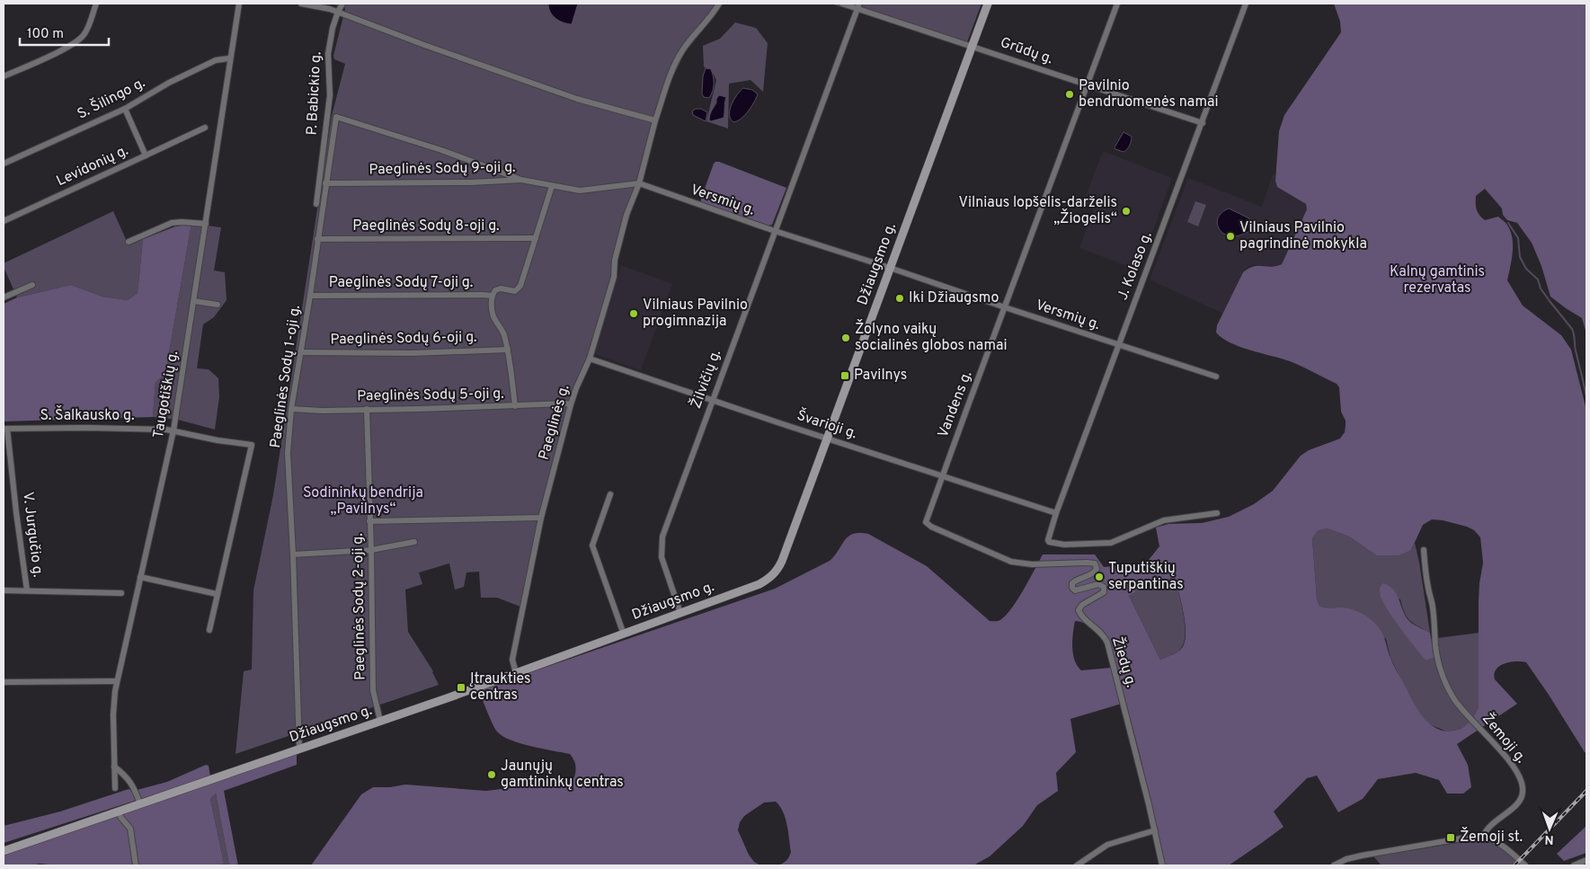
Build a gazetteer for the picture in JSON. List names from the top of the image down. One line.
{"streets":{"street":["Grūdų g.","P. Babickio g.","S. Šilingo g.","Levidonių g.","Paeglinės Sodų 9-oji g.","Versmių g.","Paeglinės Sodų 8-oji g.","Džiaugsmo g.","J. Kolaso g.","Paeglinės Sodų 7-oji g.","Paeglinės Sodų 6-oji g.","Paeglinės Sodų 1-oji g.","Žilvičių g.","Taugotiškių g.","Paeglinės Sodų 5-oji g.","Vandens g.","S. Šalkausko g.","Paeglinės g.","Švarioji g.","V. Jurgučio g.","Paeglinės Sodų 2-oji g.","Žiedų g.","Žemoji g."]},"crossings":[["Grūdų g.","Džiaugsmo g."],["Grūdų g.","J. Kolaso g."],["Grūdų g.","Žilvičių g."],["Grūdų g.","Vandens g."],["S. Šilingo g.","Levidonių g."],["S. Šilingo g.","Taugotiškių g."],["Paeglinės Sodų 9-oji g.","Versmių g."],["Paeglinės Sodų 9-oji g.","Paeglinės Sodų 1-oji g."],["Paeglinės Sodų 9-oji g.","Paeglinės g."],["Versmių g.","Džiaugsmo g."],["Versmių g.","J. Kolaso g."],["Versmių g.","Žilvičių g."],["Versmių g.","Vandens g."],["Versmių g.","Paeglinės g."],["Paeglinės Sodų 8-oji g.","Paeglinės Sodų 7-oji g."],["Paeglinės Sodų 8-oji g.","Paeglinės Sodų 1-oji g."],["Džiaugsmo g.","Paeglinės Sodų 1-oji g."],["Džiaugsmo g.","Žilvičių g."],["Džiaugsmo g.","Paeglinės g."],["Džiaugsmo g.","Švarioji g."],["Džiaugsmo g.","Paeglinės Sodų 2-oji g."],["J. Kolaso g.","Švarioji g."],["Paeglinės Sodų 7-oji g.","Paeglinės Sodų 1-oji g."],["Paeglinės Sodų 6-oji g.","Paeglinės Sodų 1-oji g."],["Paeglinės Sodų 1-oji g.","Paeglinės Sodų 5-oji g."],["Žilvičių g.","Švarioji g."],["Taugotiškių g.","S. Šalkausko g."],["Paeglinės Sodų 5-oji g.","Paeglinės g."],["Paeglinės Sodų 5-oji g.","Paeglinės Sodų 2-oji g."],["Vandens g.","Švarioji g."],["Vandens g.","Žiedų g."],["S. Šalkausko g.","V. Jurgučio g."],["Paeglinės g.","Švarioji g."]],"parks":["Kalnų gamtinis rezervatas","Sodininkų bendrija „Pavilnys“"],"places":{"other":["Pavilnio bendruomenės namai","Vilniaus lopšelis-darželis „Žiogelis“","Vilniaus Pavilnio pagrindinė mokykla","Iki Džiaugsmo","Vilniaus Pavilnio progimnazija","Žolyno vaikų socialinės globos namai","Tuputiškių serpantinas","Jaunųjų gamtininkų centras"],"transit":["Pavilnys","Įtraukties centras","Žemoji st."]},"scale_bar":"100 m","north":"bottom"}
